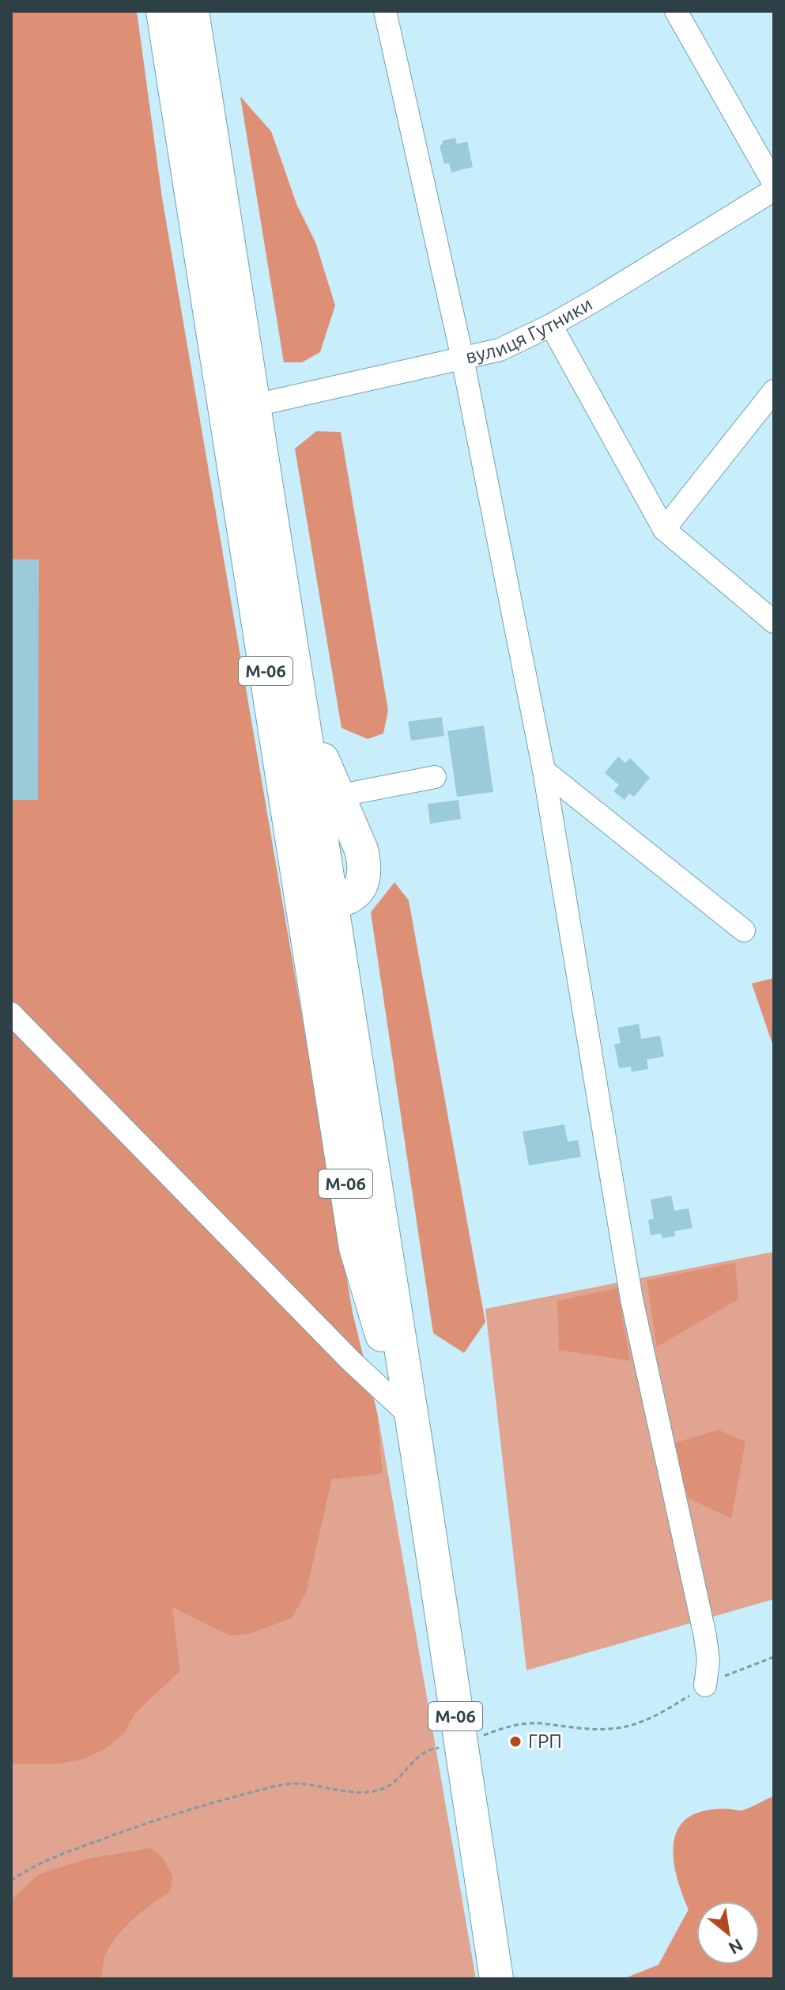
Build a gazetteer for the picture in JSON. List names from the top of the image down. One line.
{"streets":{"highway":["М-06"],"street":["вулиця Гутники"]},"crossings":[["вулиця Гутники","М-06"]],"places":["ГРП"],"north":"bottom right"}
